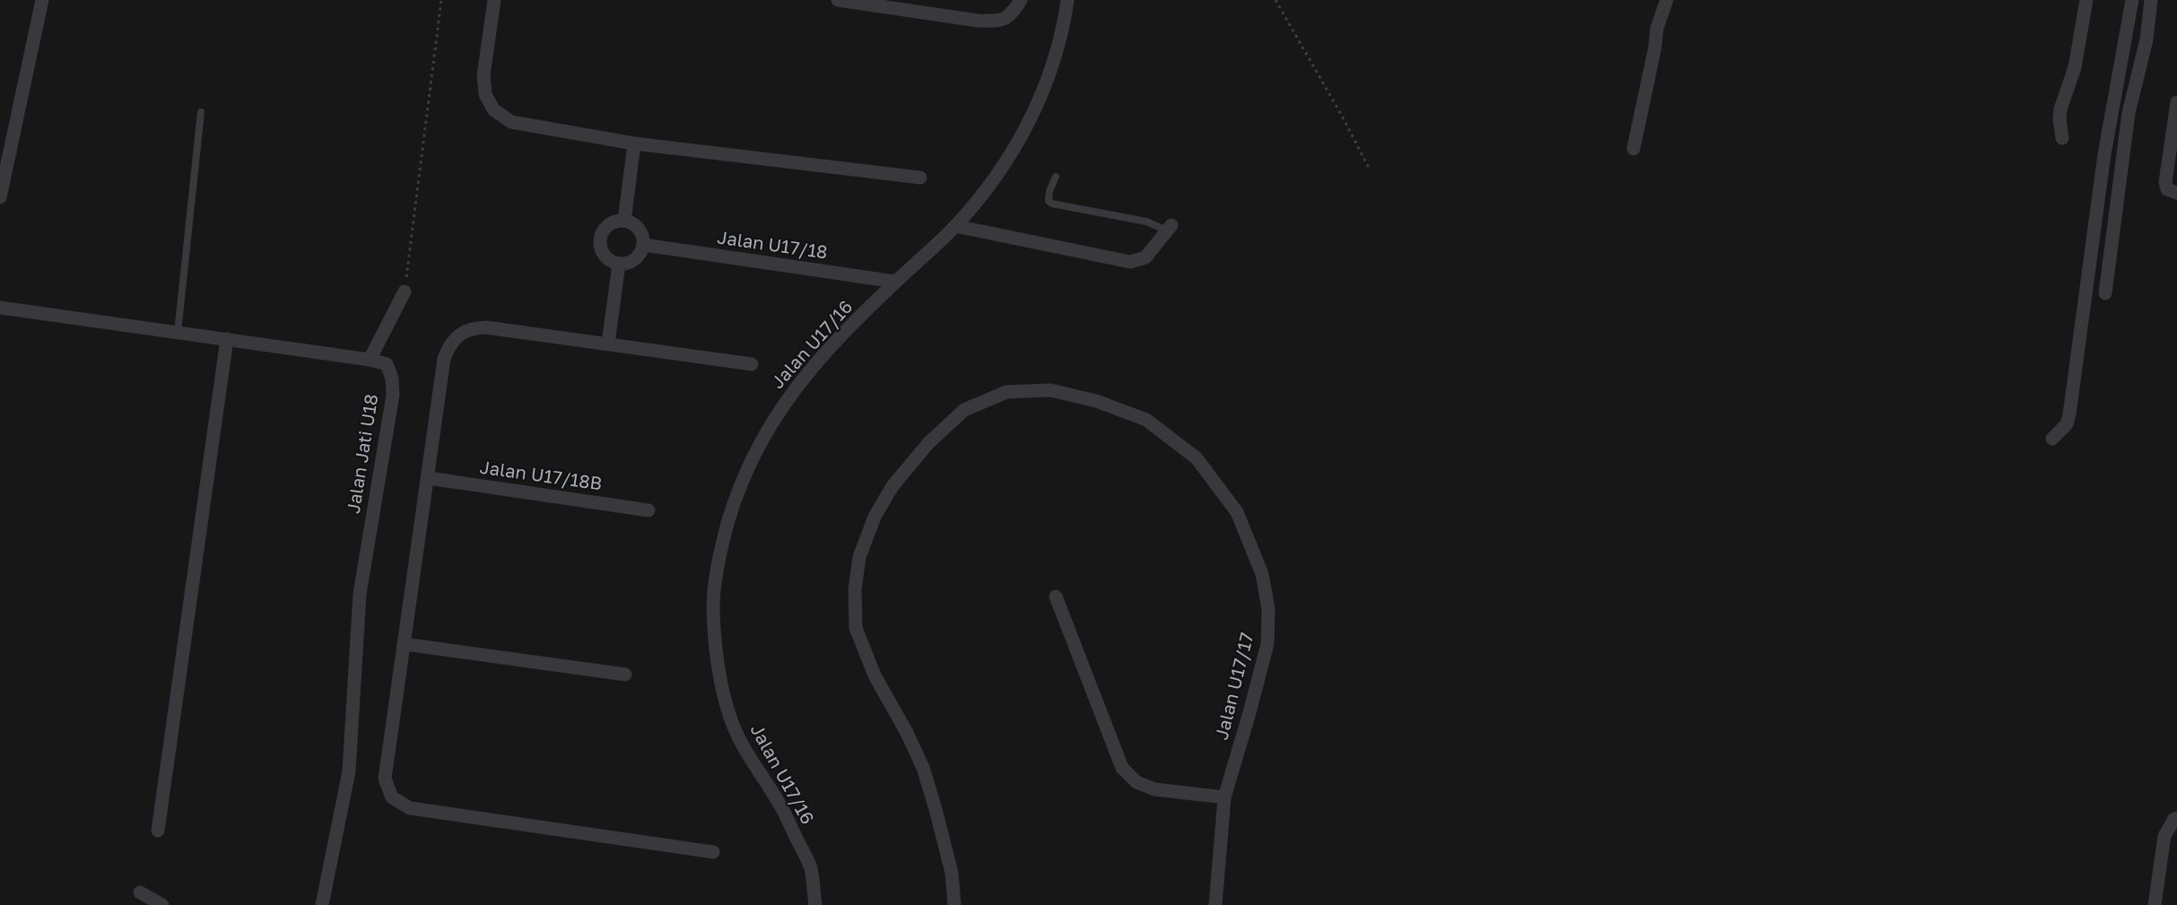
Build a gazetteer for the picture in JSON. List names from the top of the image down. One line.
{"streets":{"street":["Jalan U17/18","Jalan U17/16","Jalan Jati U18","Jalan U17/18B","Jalan U17/17"]},"crossings":[["Jalan U17/18","Jalan U17/16"]]}
